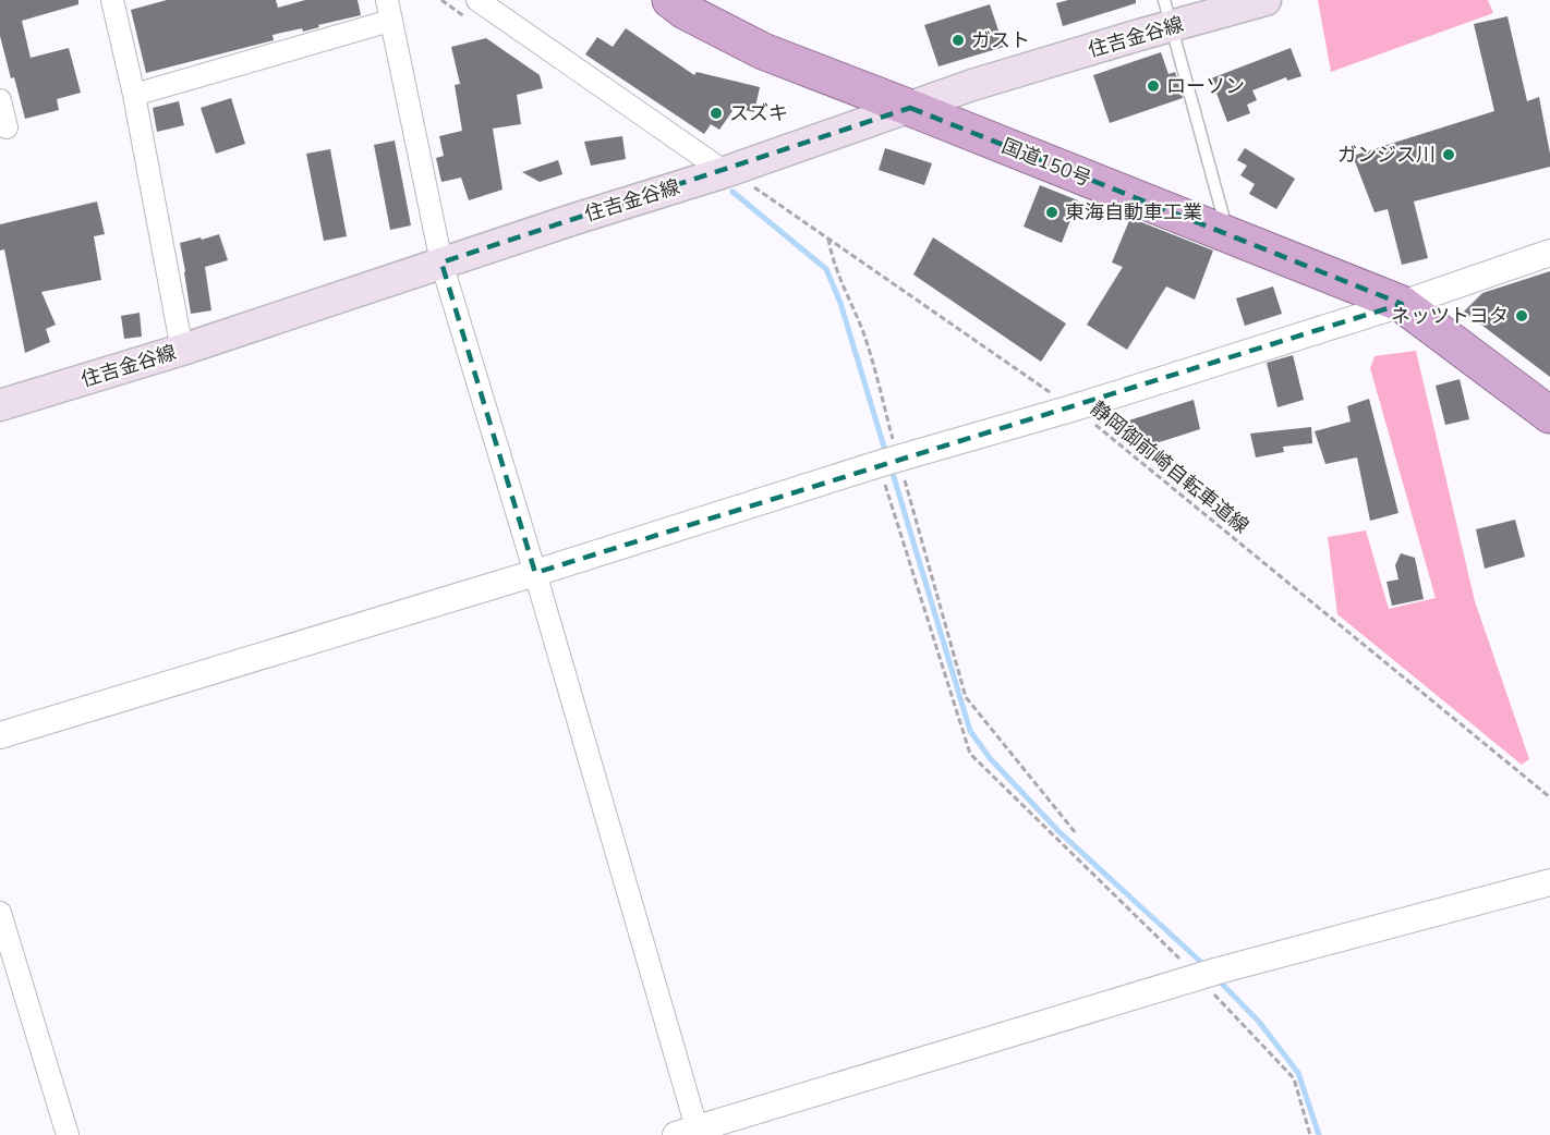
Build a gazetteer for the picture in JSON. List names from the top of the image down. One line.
{"streets":{"highway":["国道150号"],"main road":["住吉金谷線"],"path":["静岡御前崎自転車道線"]},"crossings":[["住吉金谷線","国道150号"],["住吉金谷線","静岡御前崎自転車道線"]],"places":["ガスト","ローソン","スズキ","ガンジス川","東海自動車工業","ネッツトヨタ"]}
